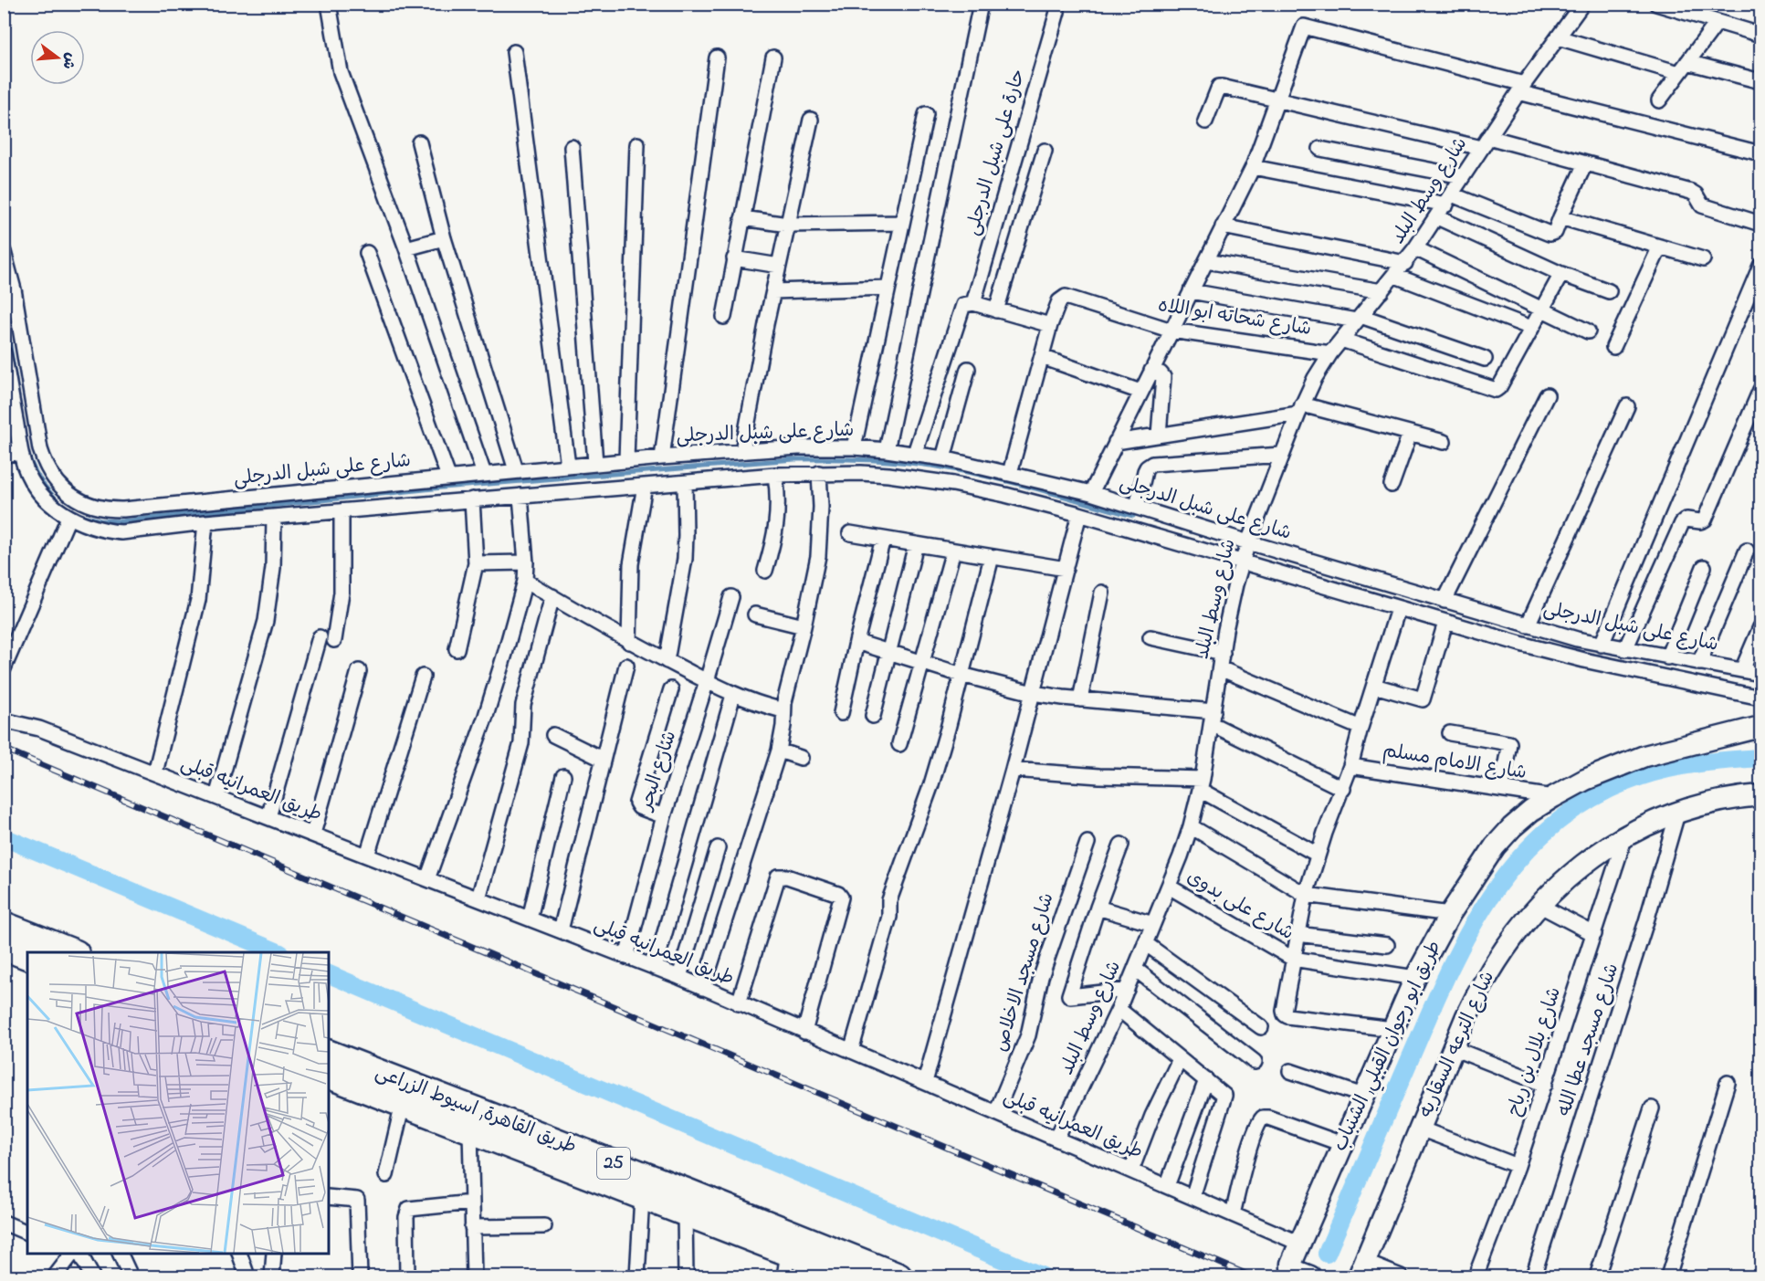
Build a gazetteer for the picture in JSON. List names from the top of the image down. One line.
{"streets":{"highway":["طريق القاهرة, اسيوط الزراعى","25"],"street":["حارة على شبل الدرجلى","شارع وسط البلد","شارع شحاته ابو اللاه","شارع على شبل الدرجلى","شارع الامام مسلم","شارع البحر","طريق العمرانيه قبلى","شارع على بدوى","شارع مسجد الاخلاص","شارع مسجد عطا الله","شارع الترعه السقاريه","طريق ابو رجوان القبلي, الشنباب","شارع بلال بن رباح"]},"crossings":[["حارة على شبل الدرجلى","شارع على شبل الدرجلى"],["شارع وسط البلد","شارع شحاته ابو اللاه"],["شارع وسط البلد","شارع على شبل الدرجلى"],["شارع وسط البلد","طريق العمرانيه قبلى"],["شارع وسط البلد","شارع على بدوى"],["شارع الامام مسلم","طريق ابو رجوان القبلي, الشنباب"],["شارع البحر","طريق العمرانيه قبلى"],["طريق العمرانيه قبلى","شارع مسجد الاخلاص"],["طريق العمرانيه قبلى","طريق ابو رجوان القبلي, الشنباب"],["شارع مسجد عطا الله","شارع الترعه السقاريه"],["شارع الترعه السقاريه","شارع بلال بن رباح"]],"north":"right"}
